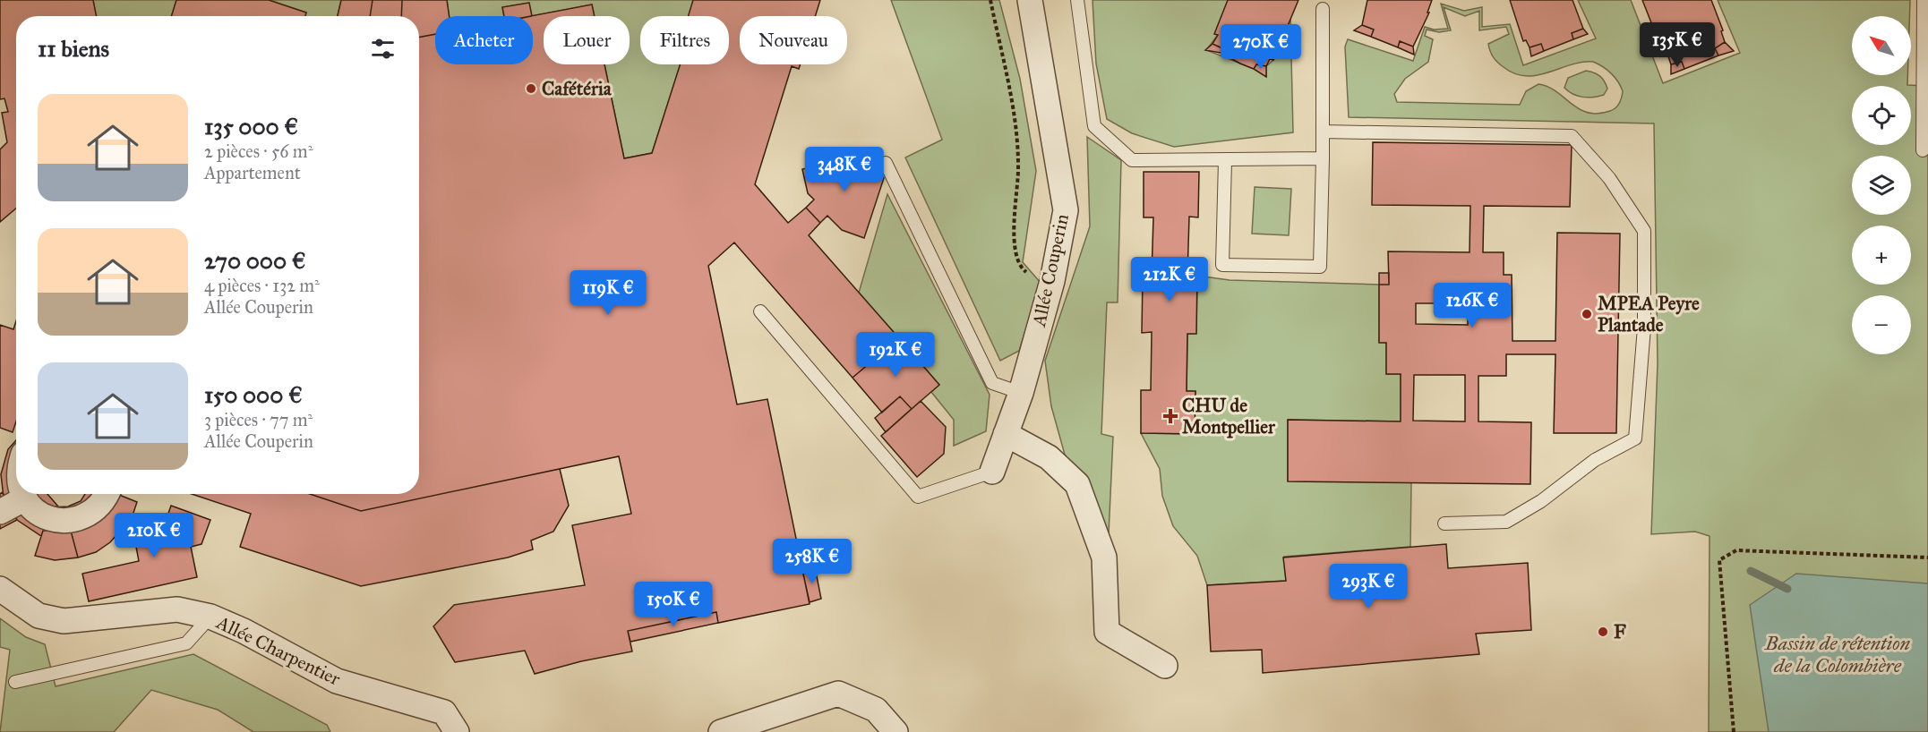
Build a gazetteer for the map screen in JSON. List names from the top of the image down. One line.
{"streets":{"street":["Allée Couperin","Allée Charpentier"]},"water":["Bassin de rétention de la Colombière"],"places":{"other":["Cafétéria","MPEA Peyre Plantade","F"],"health":["CHU de Montpellier"]},"north":"top left","page":{"map_buttons":["+","−"],"chip":["Acheter","Louer","Filtres","Nouveau"],"heading":"11 biens","price":["135K €","270K €","348K €","212K €","119K €","126K €","192K €","210K €","258K €","293K €","150K €"],"list":[{"name":"135 000 €","note":"2 pièces · 56 m² · Appartement"},{"name":"270 000 €","note":"4 pièces · 132 m² · Allée Couperin"},{"name":"150 000 €","note":"3 pièces · 77 m² · Allée Couperin"}]}}
